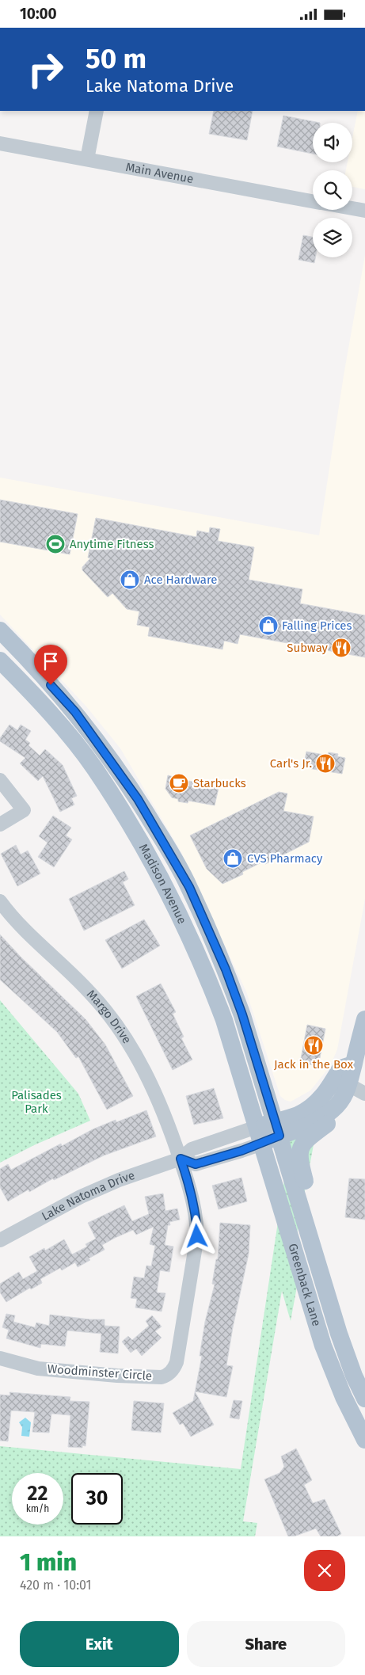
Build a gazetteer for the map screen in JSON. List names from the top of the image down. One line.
{"streets":{"main road":["Madison Avenue","Greenback Lane"],"street":["Main Avenue","Margo Drive","Lake Natoma Drive","Woodminster Circle"]},"crossings":[["Madison Avenue","Greenback Lane"],["Margo Drive","Lake Natoma Drive"],["Margo Drive","Woodminster Circle"],["Lake Natoma Drive","Woodminster Circle"]],"parks":["Palisades Park"],"places":{"sports":["Anytime Fitness"],"shop":["Ace Hardware","Falling Prices","CVS Pharmacy"],"restaurant":["Subway","Carl's Jr.","Jack in the Box"],"cafe":["Starbucks"]},"page":{"status":"10:00","turn":["50 m","Lake Natoma Drive"],"speed":"22 km/h","limit":"30","heading":["1 min","420 m · 10:01"],"buttons":["Exit","Share"]}}
